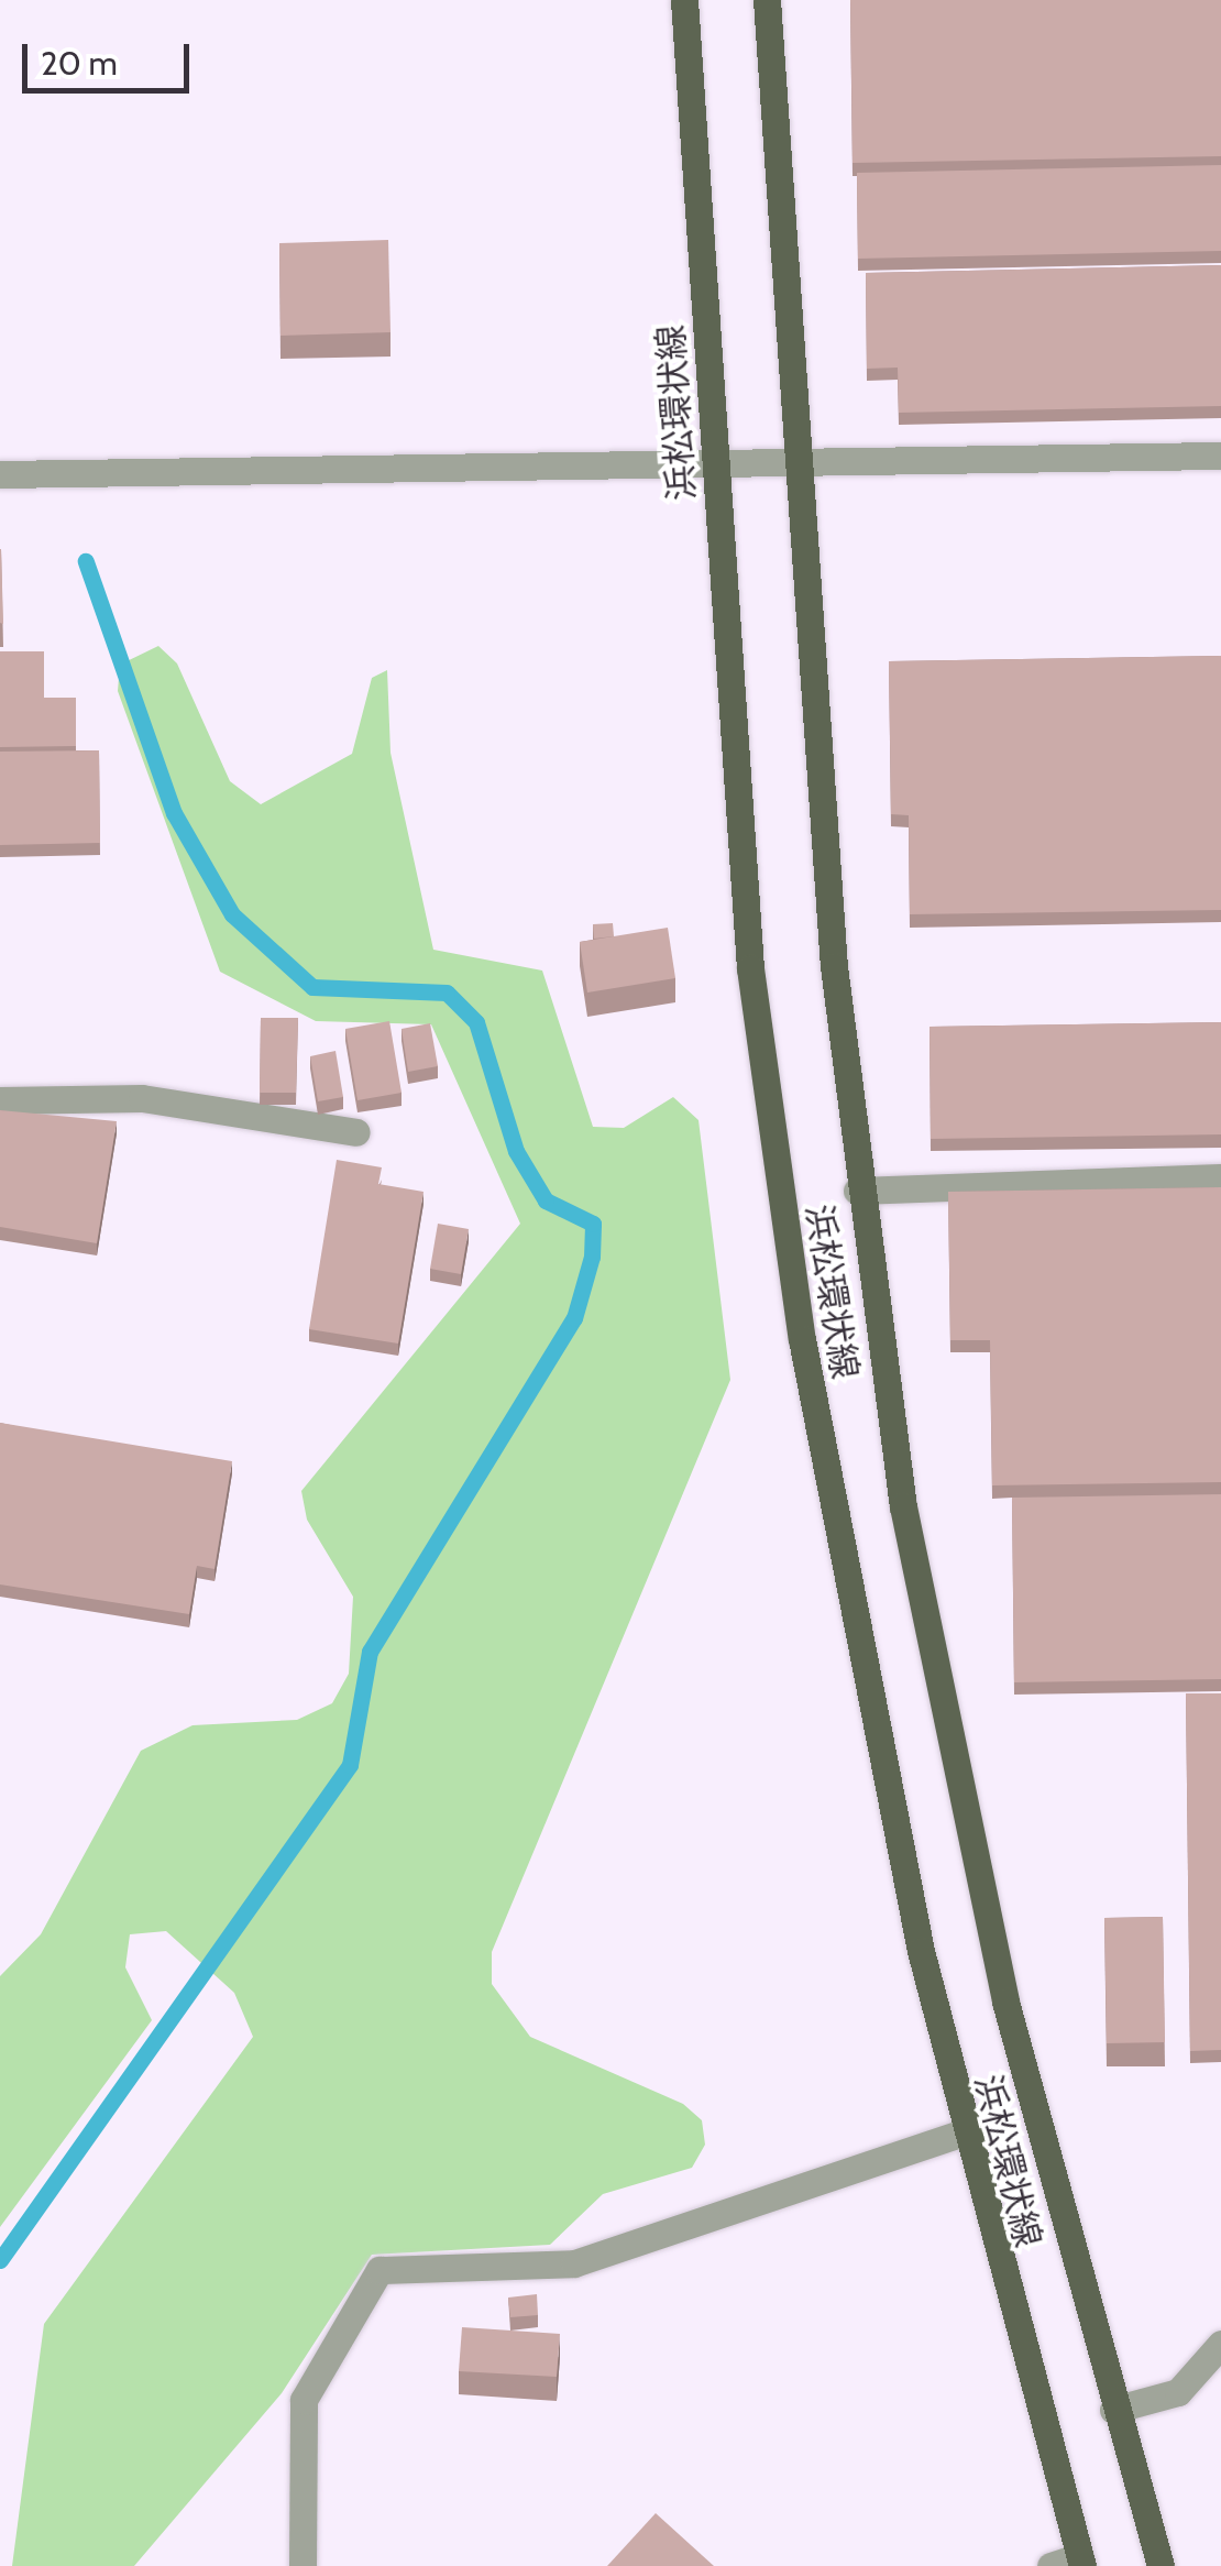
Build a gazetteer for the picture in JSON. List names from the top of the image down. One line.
{"streets":{"main road":["浜松環状線"]},"scale_bar":"20 m"}
